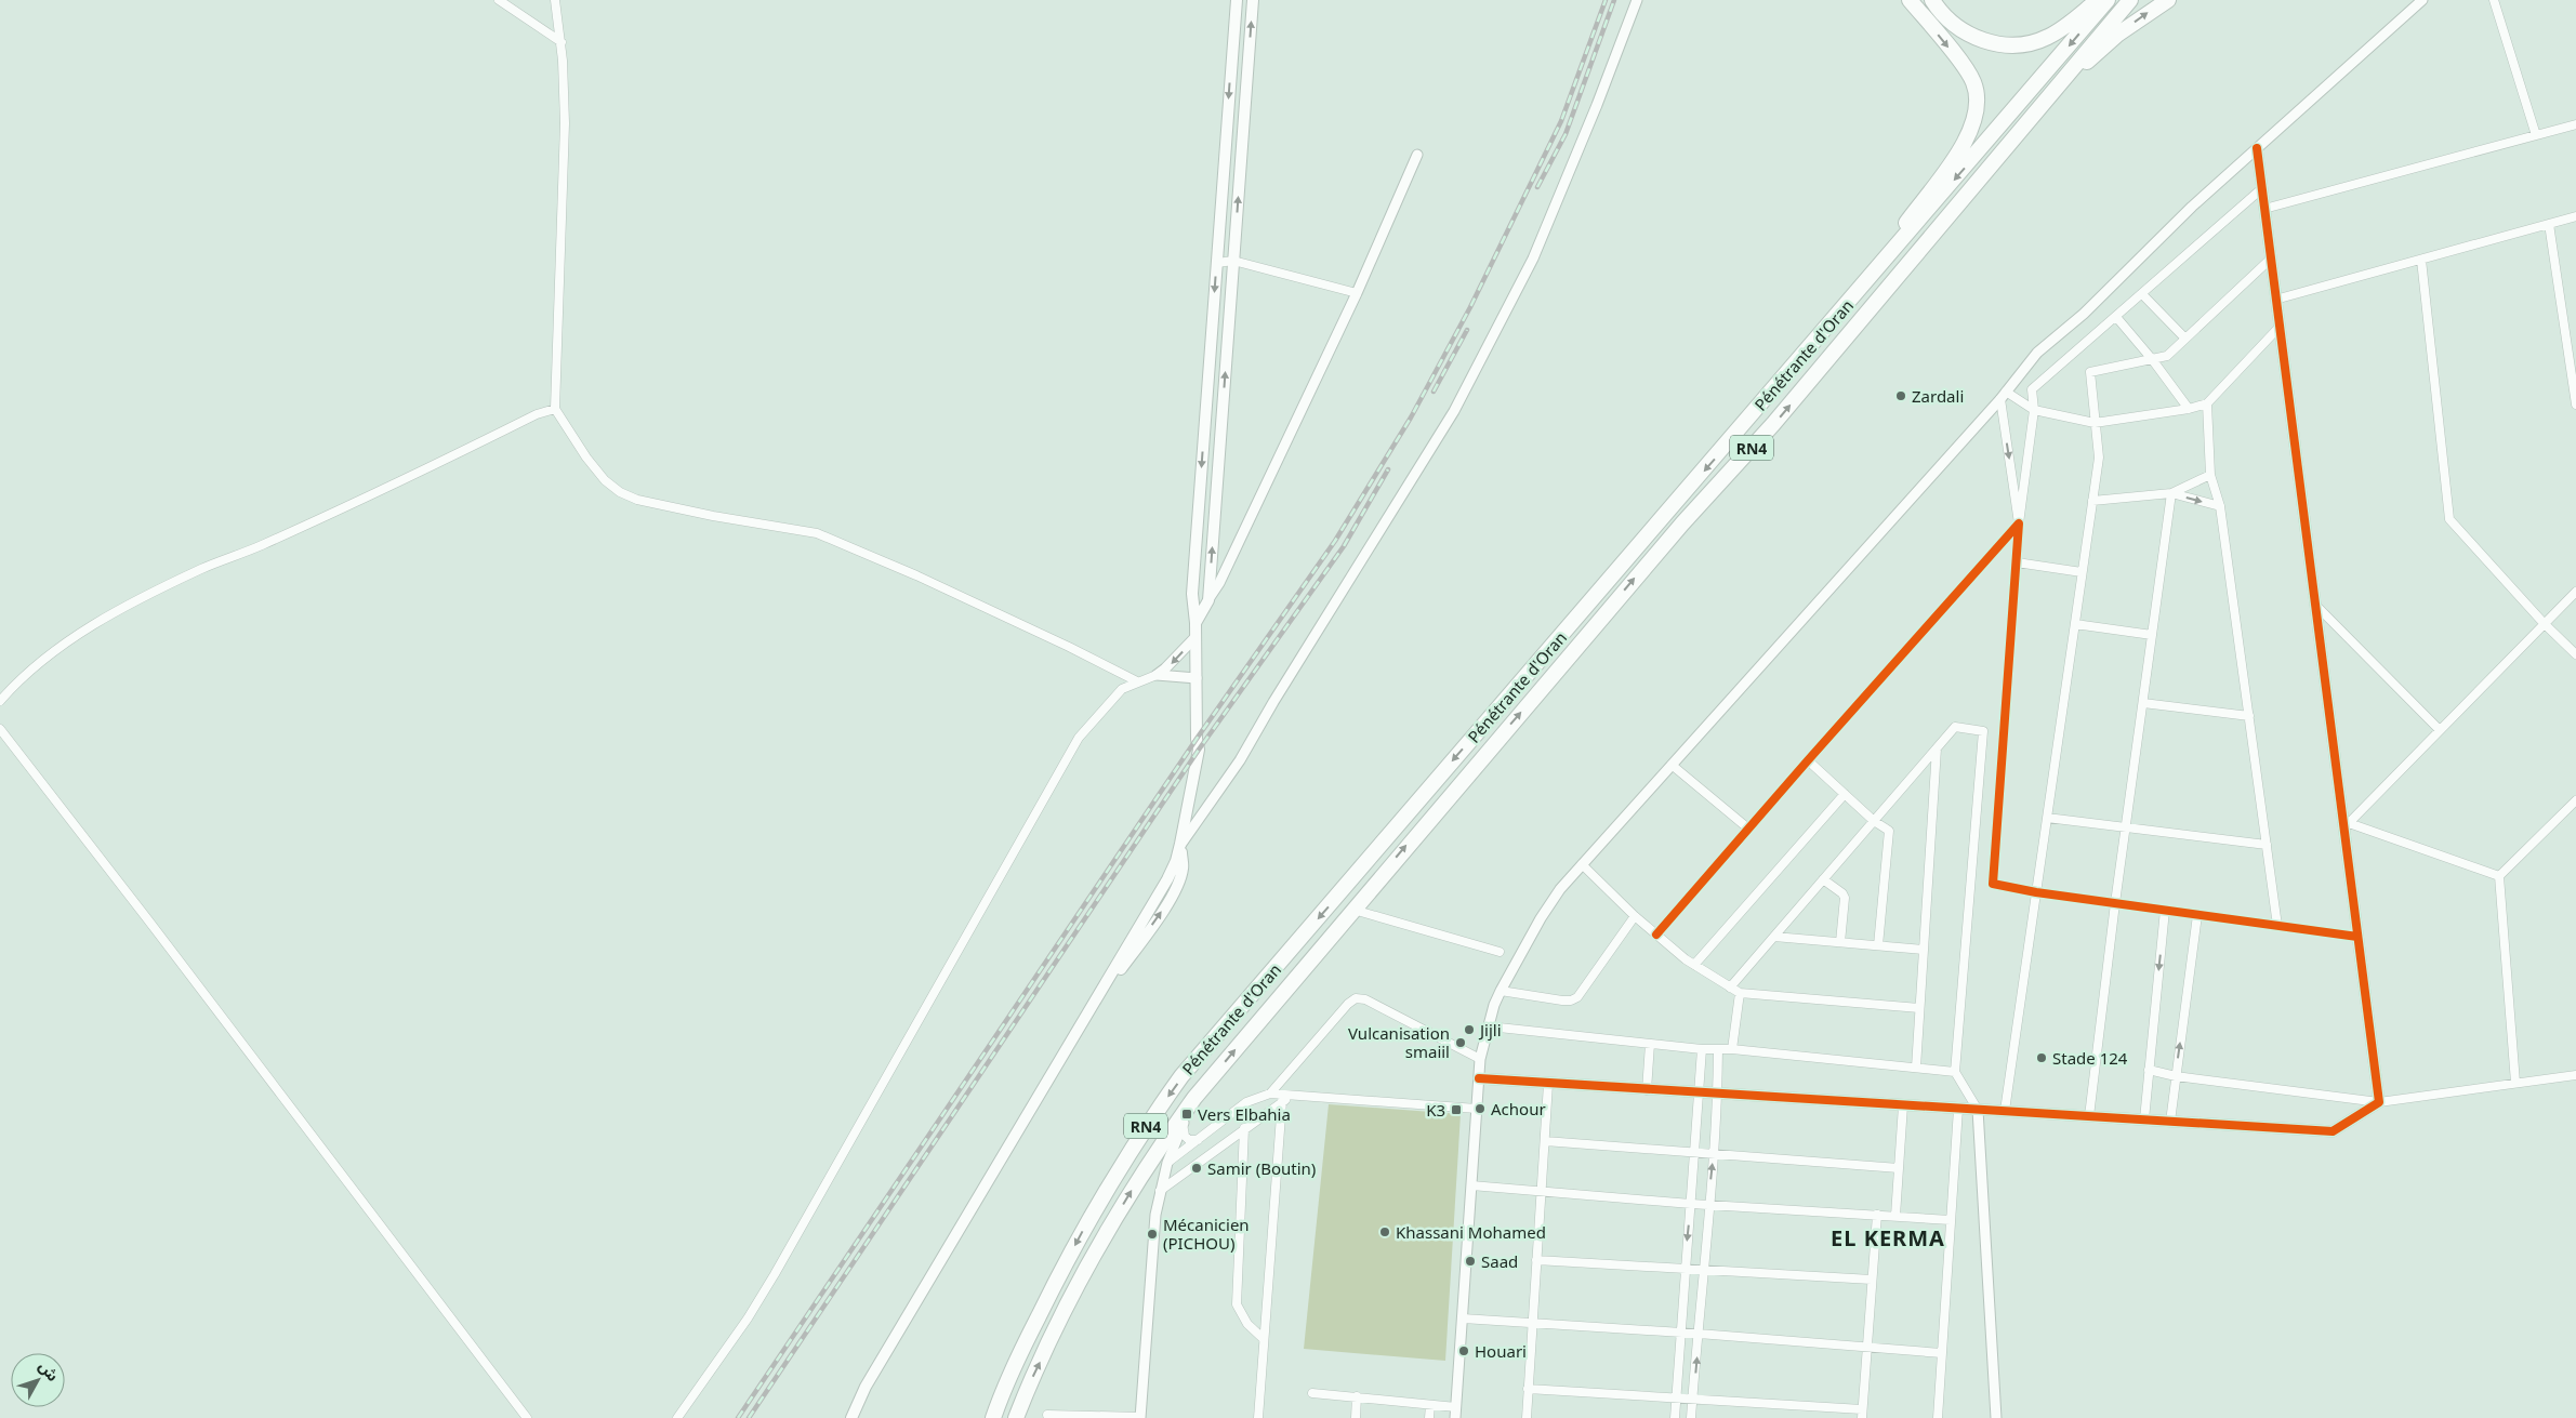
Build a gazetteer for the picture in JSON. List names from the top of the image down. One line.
{"streets":{"highway":["Pénétrante d'Oran","RN4"]},"districts":["EL KERMA"],"places":{"other":["Zardali","Jijli","Vulcanisation smaiil","Stade 124","Achour","Samir (Boutin)","Khassani Mohamed","Mécanicien (PICHOU)","Saad","Houari"],"transit":["K3","Vers Elbahia"]},"north":"top right"}
